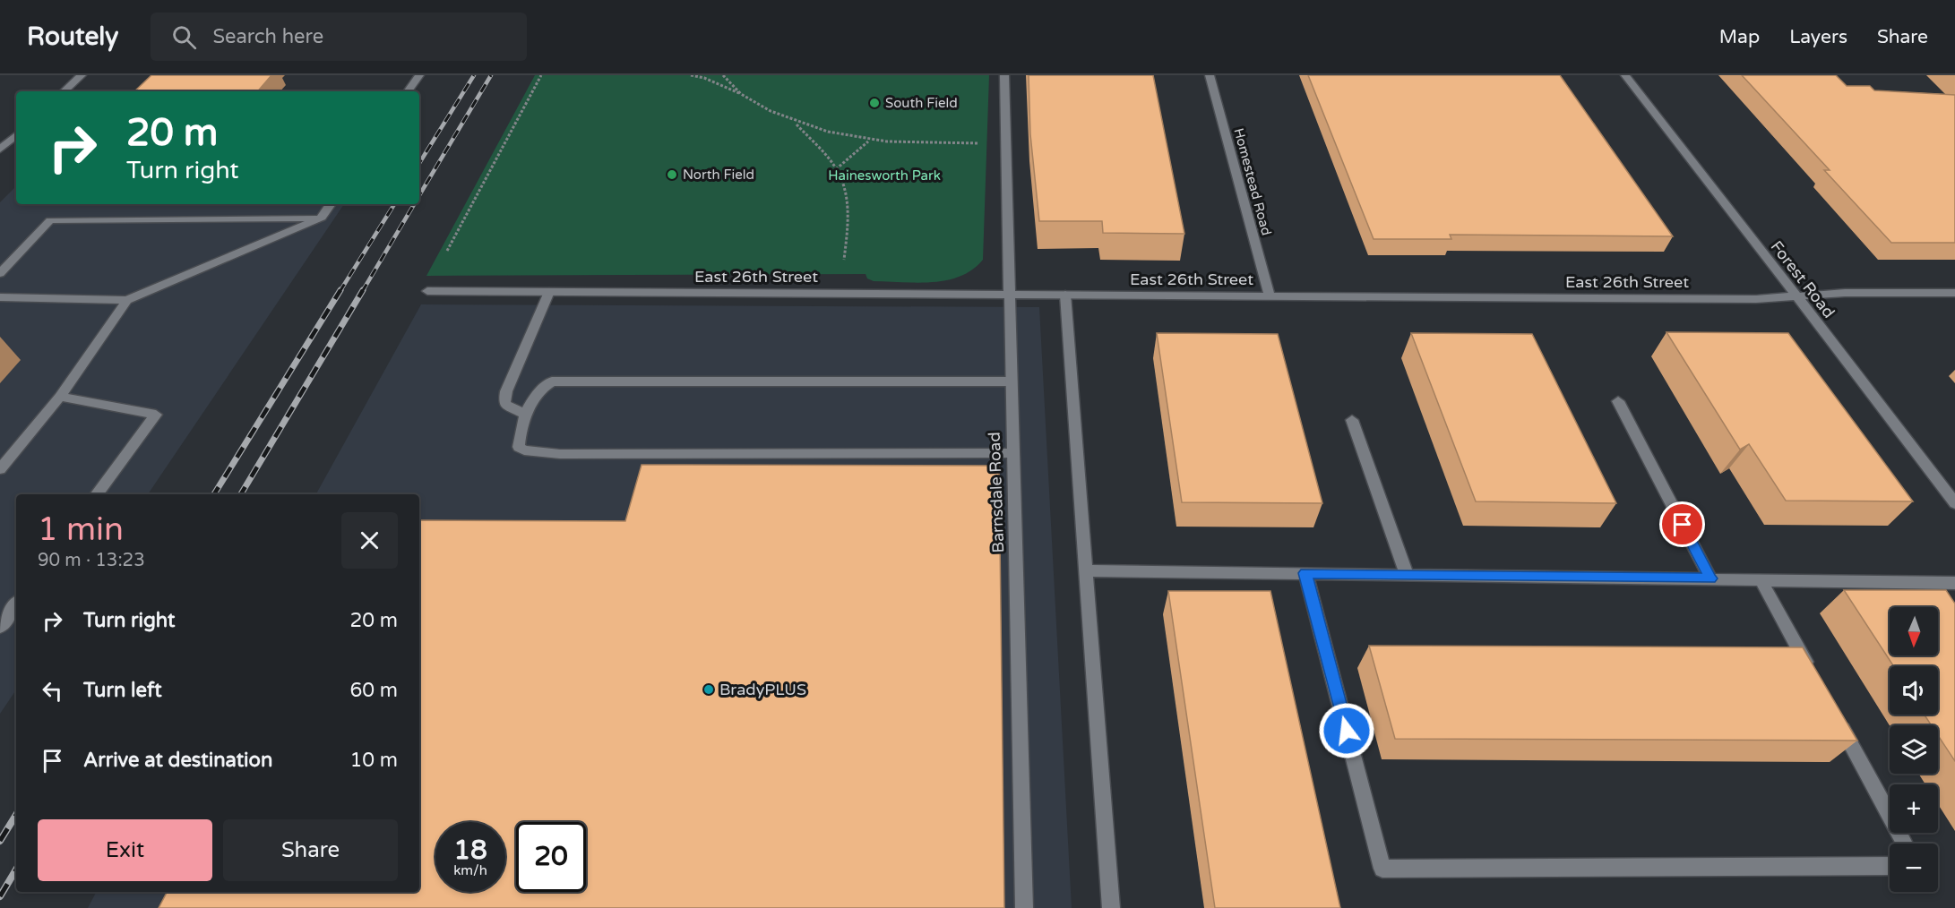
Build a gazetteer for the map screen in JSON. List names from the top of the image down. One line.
{"streets":{"street":["Homestead Road","East 26th Street","Forest Road","Barnsdale Road"]},"crossings":[["Homestead Road","East 26th Street"],["East 26th Street","Forest Road"],["East 26th Street","Barnsdale Road"]],"parks":["Hainesworth Park"],"places":["South Field","North Field","BradyPLUS"],"north":"bottom","page":{"header":"Routely","search":"Search here","nav":["Map","Layers","Share"],"turn":["20 m","Turn right"],"heading":["1 min","90 m · 13:23"],"list":[{"name":"Turn right","value":"20 m"},{"name":"Turn left","value":"60 m"},{"name":"Arrive at destination","value":"10 m"}],"map_buttons":["+","−"],"buttons":["Exit","Share"],"speed":"18 km/h","limit":"20"}}
